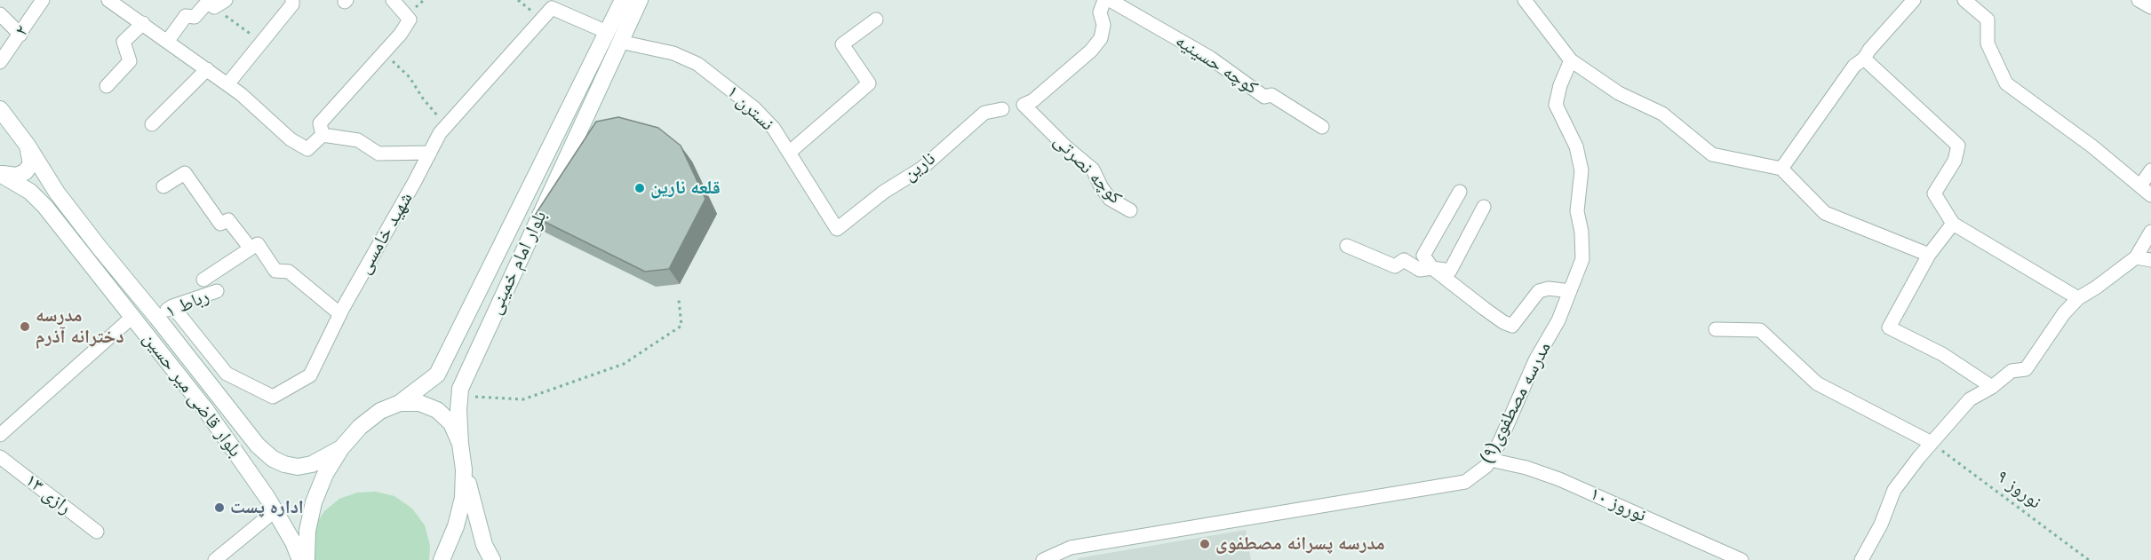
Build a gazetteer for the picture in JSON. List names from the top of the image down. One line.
{"streets":{"main road":["بلوار امام خمینی","بلوار قاضی میر حسین"],"street":["۲","کوچه حسینیه","نسترن ۱","نارین","کوچه نصرتی","شهید خامسی","رباط ۱","مدرسه مصطفوی(۹)","رازی ۱۳","نوروز ۱۰"],"path":["نوروز ۹"]},"crossings":[["نسترن ۱","نارین"],["نسترن ۱","بلوار امام خمینی"],["شهید خامسی","بلوار امام خمینی"],["شهید خامسی","رباط ۱"],["بلوار امام خمینی","بلوار قاضی میر حسین"],["رباط ۱","بلوار قاضی میر حسین"],["مدرسه مصطفوی(۹)","نوروز ۱۰"]],"places":["قلعه نارین","مدرسه دخترانه آذرم","اداره پست","مدرسه پسرانه مصطفوی"]}
